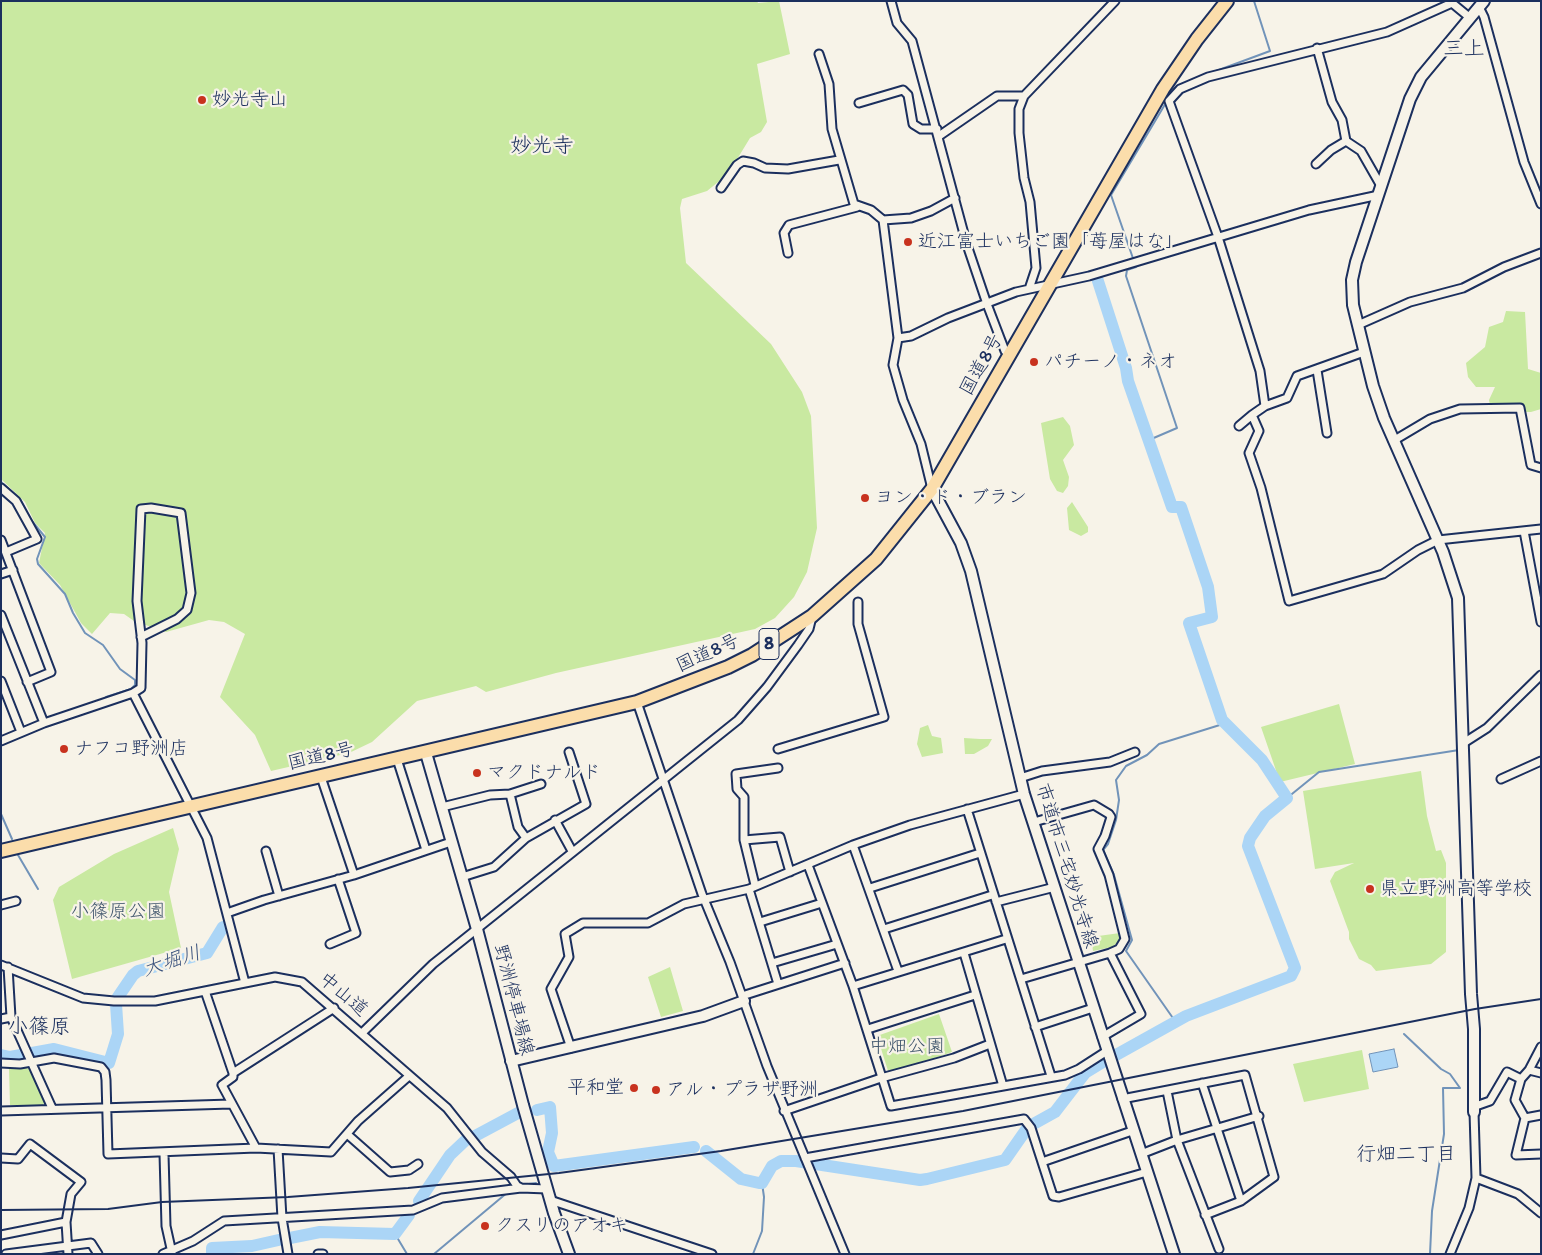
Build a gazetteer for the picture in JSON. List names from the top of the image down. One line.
{"streets":{"highway":["国道8号","8"],"street":["市道市三宅妙光寺線","中山道","野洲停車場線"]},"crossings":[["国道8号","市道市三宅妙光寺線"],["国道8号","野洲停車場線"]],"districts":["三上","妙光寺","小篠原","行畑二丁目"],"water":["大堀川"],"parks":["小篠原公園","中畑公園"],"places":["妙光寺山","近江富士いちご園「苺屋はな」","パチーノ・ネオ","ヨン・ド・ブラン","ナフコ野洲店","マクドナルド","県立野洲高等学校","平和堂","アル・プラザ野洲","クスリのアオキ"]}
